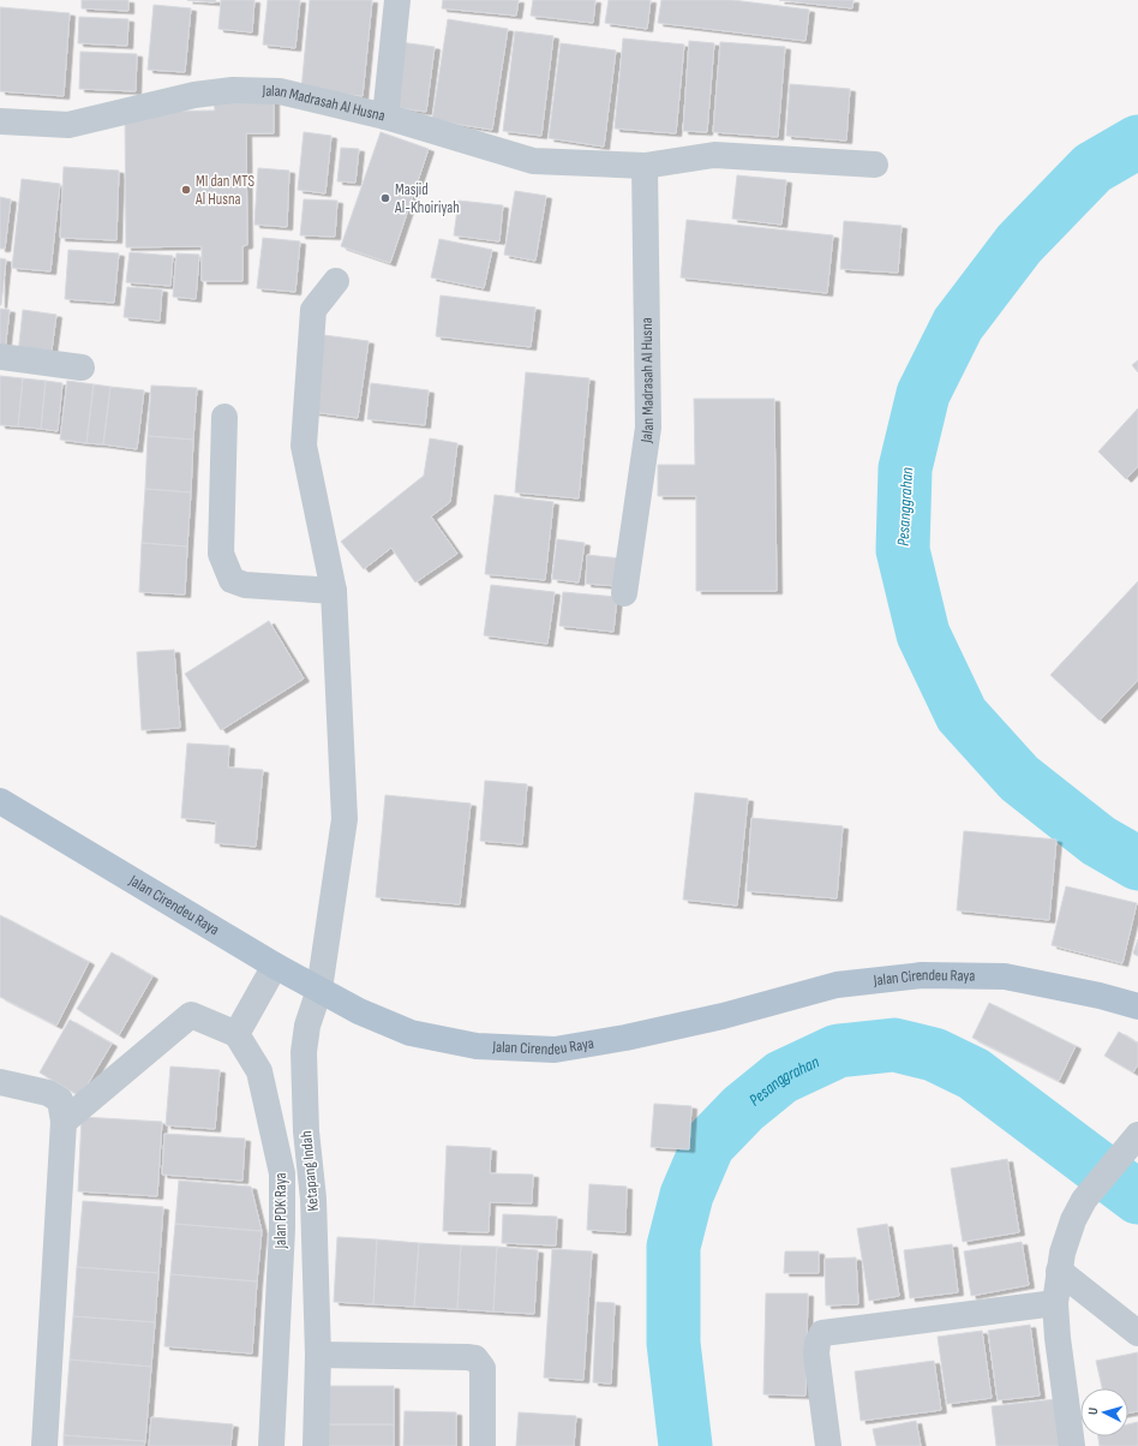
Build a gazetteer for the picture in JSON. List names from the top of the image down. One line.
{"streets":{"main road":["Jalan Cirendeu Raya"],"street":["Jalan Madrasah Al Husna","Ketapang Indah","Jalan PDK Raya"]},"crossings":[["Jalan Cirendeu Raya","Ketapang Indah"]],"water":["Pesanggrahan"],"places":["MI dan MTS Al Husna","Masjid Al-Khoiriyah"],"north":"left"}
